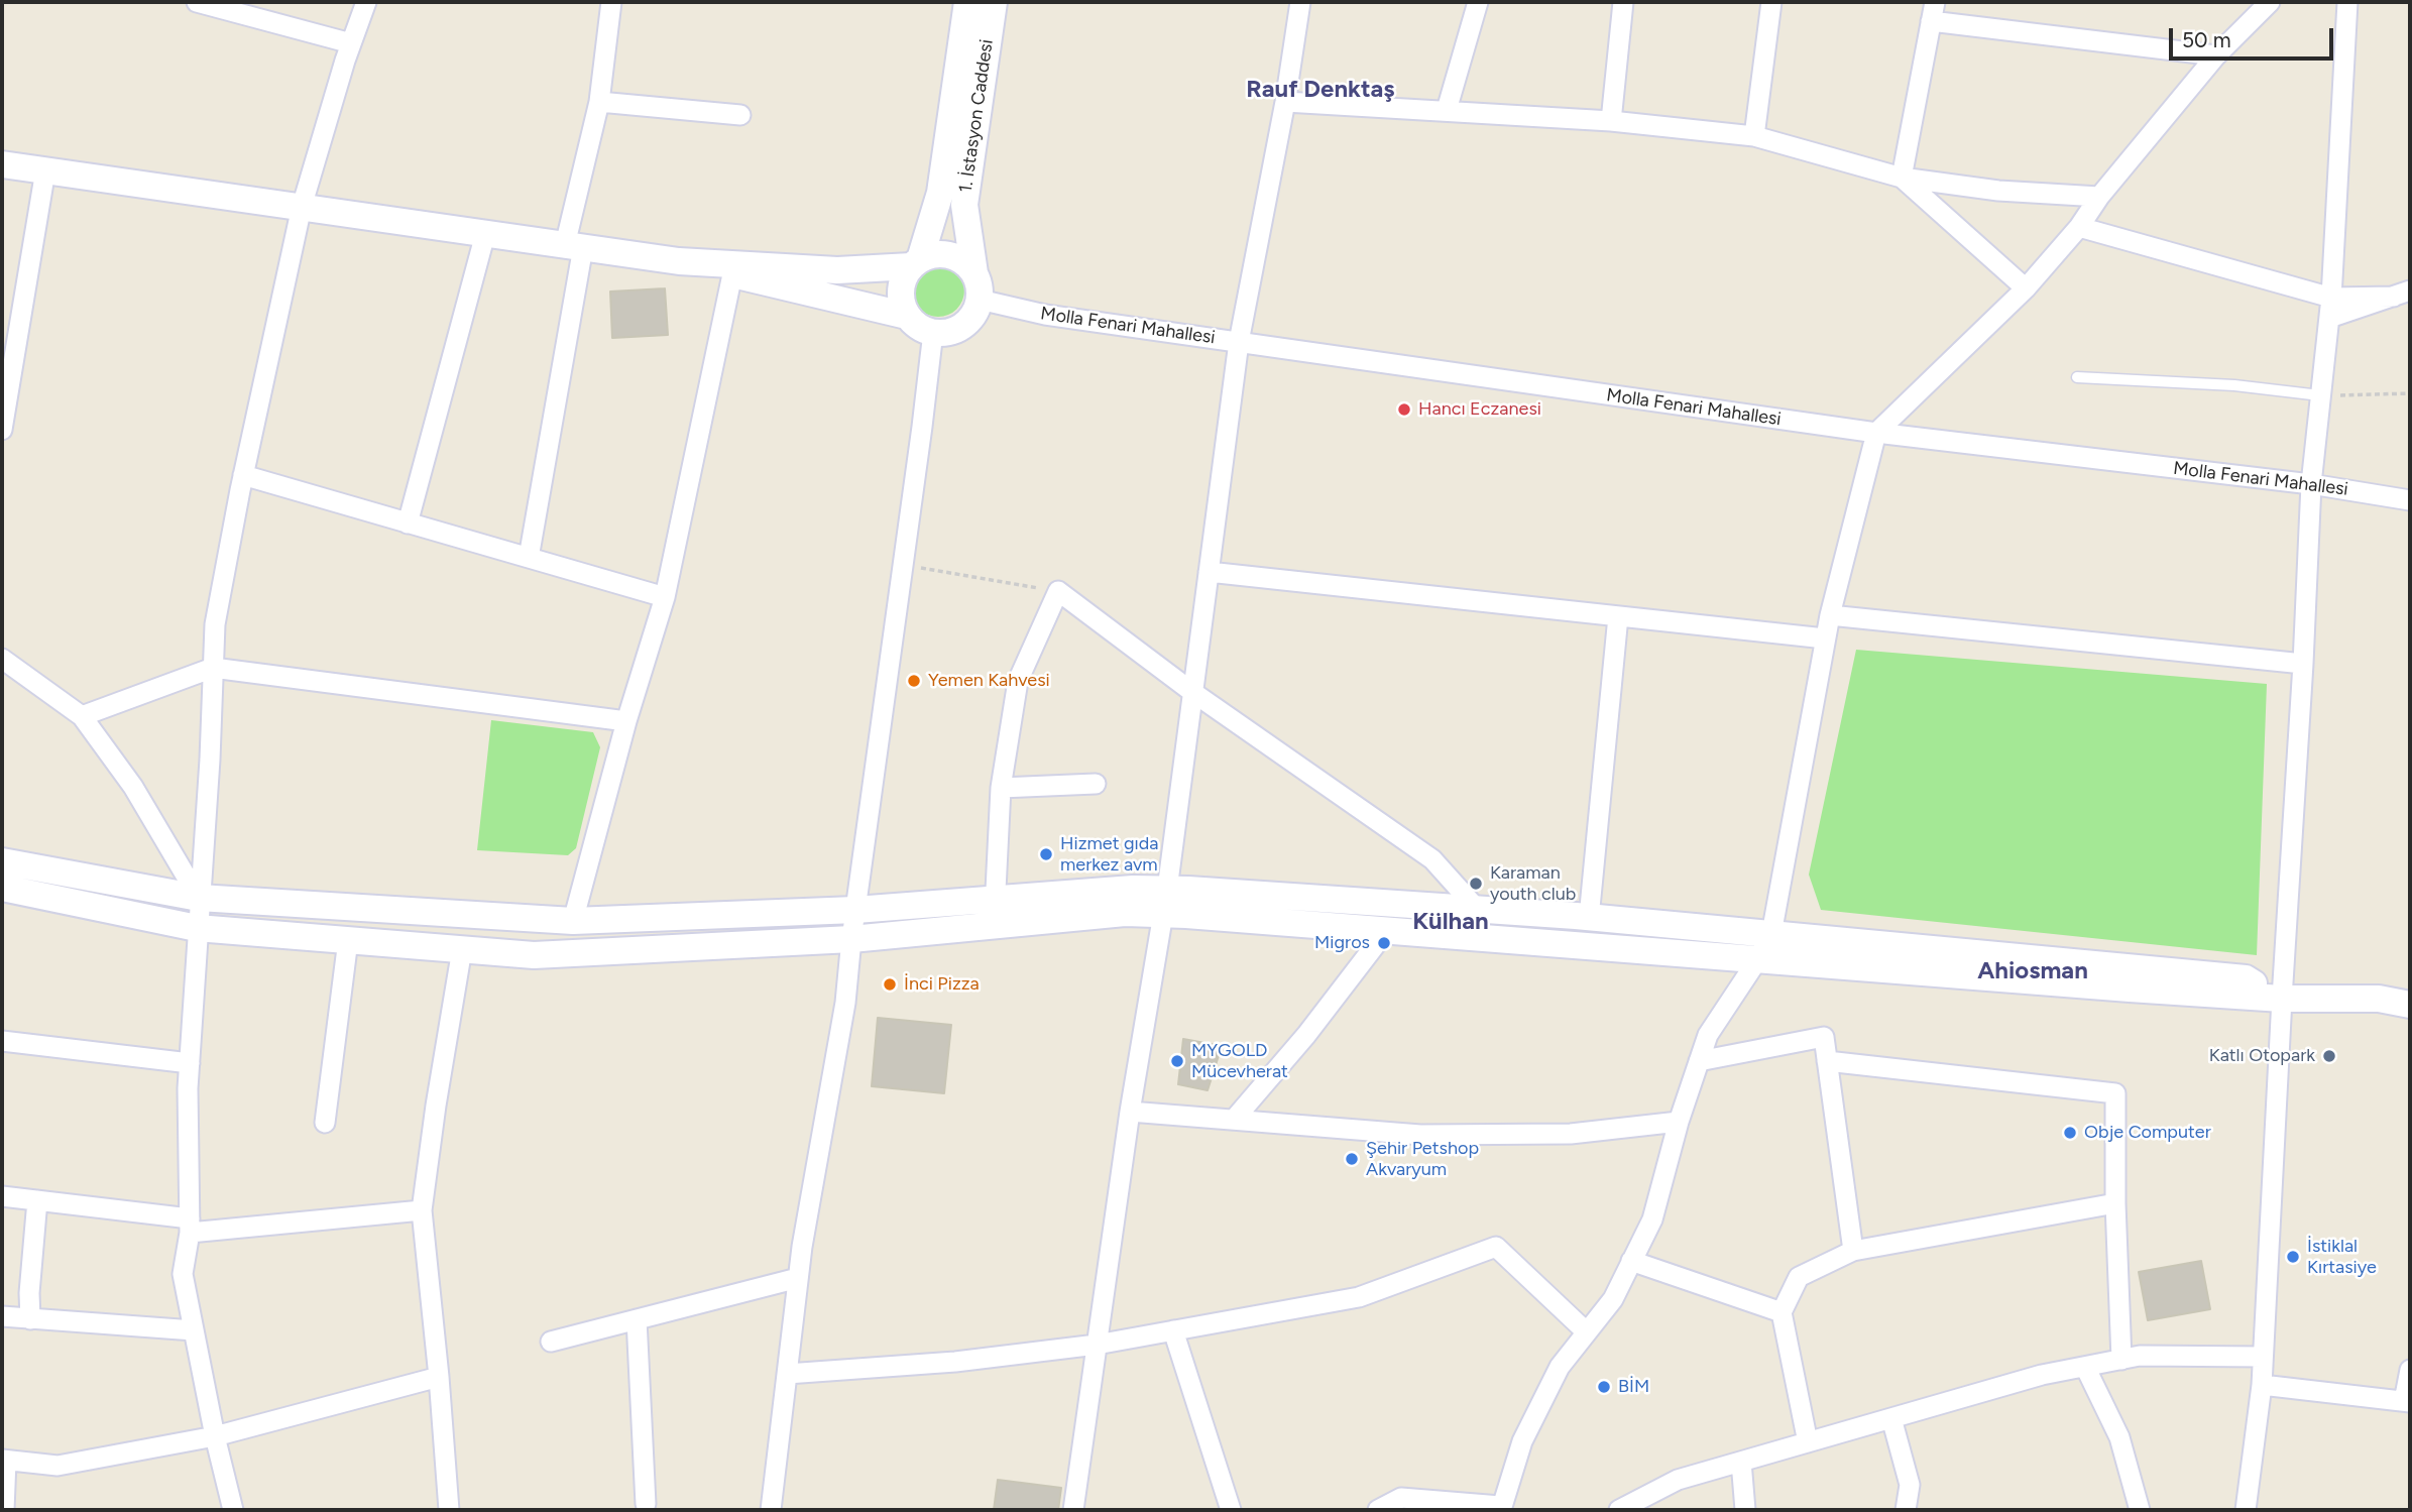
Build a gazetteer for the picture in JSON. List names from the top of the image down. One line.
{"streets":{"main road":["1. İstasyon Caddesi"],"street":["Molla Fenari Mahallesi"]},"crossings":[["1. İstasyon Caddesi","Molla Fenari Mahallesi"]],"districts":["Rauf Denktaş","Külhan","Ahiosman"],"places":["Hancı Eczanesi","Yemen Kahvesi","Hizmet gıda merkez avm","Karaman youth club","Migros","İnci Pizza","Katlı Otopark","MYGOLD Mücevherat","Obje Computer","Şehir Petshop Akvaryum","İstiklal Kırtasiye","BİM"],"scale_bar":"50 m"}
